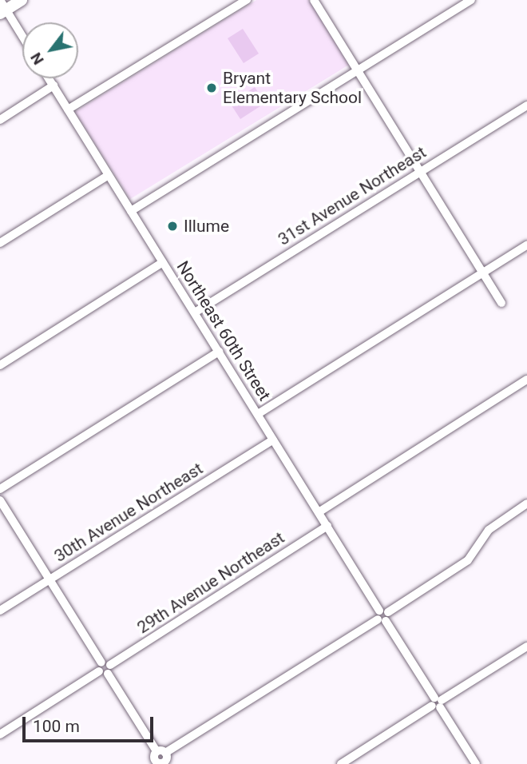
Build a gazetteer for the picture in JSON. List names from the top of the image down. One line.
{"streets":{"street":["31st Avenue Northeast","Northeast 60th Street","30th Avenue Northeast","29th Avenue Northeast"]},"crossings":[["31st Avenue Northeast","Northeast 60th Street"],["Northeast 60th Street","30th Avenue Northeast"],["Northeast 60th Street","29th Avenue Northeast"]],"places":["Bryant Elementary School","Illume"],"scale_bar":"100 m","north":"bottom left"}
